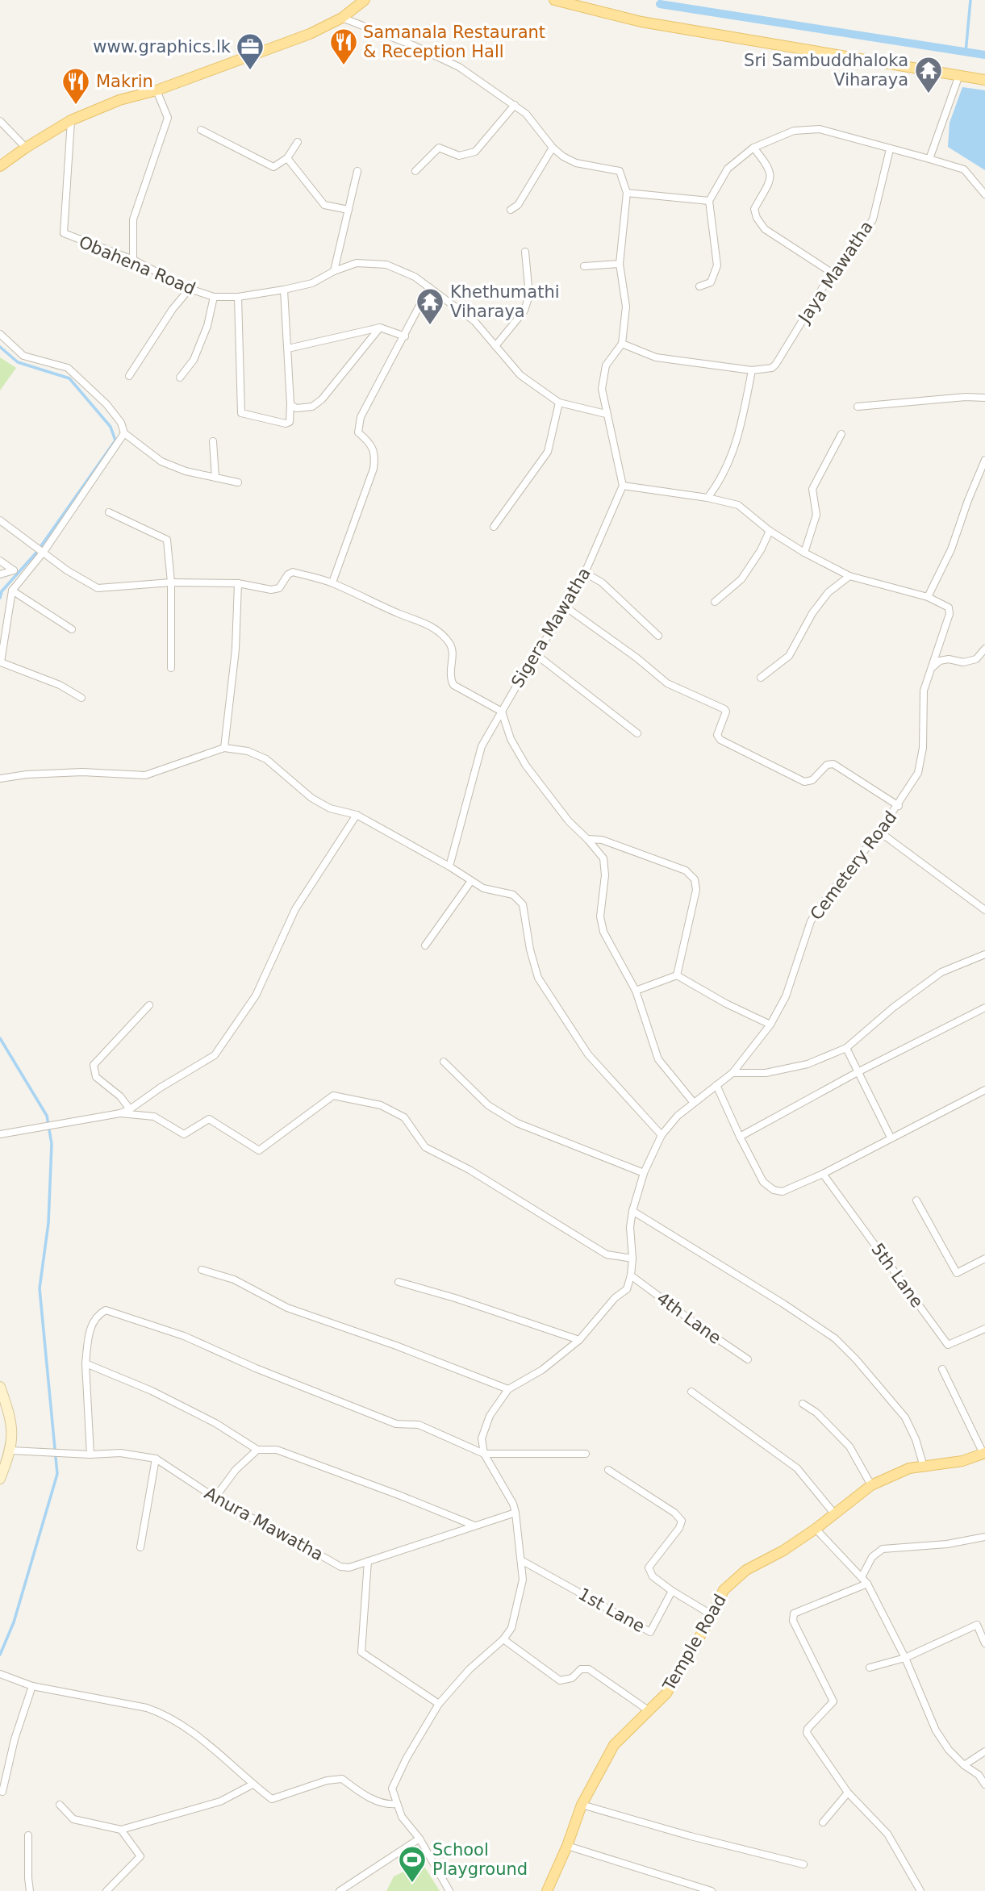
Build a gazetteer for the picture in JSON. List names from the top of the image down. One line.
{"streets":{"main road":["Temple Road"],"street":["Obahena Road","Jaya Mawatha","Sigera Mawatha","Cemetery Road","5th Lane","4th Lane","Anura Mawatha","1st Lane"]},"crossings":[["Cemetery Road","4th Lane"]],"places":{"restaurant":["Samanala Restaurant & Reception Hall","Makrin"],"office":["www.graphics.lk"],"temple":["Sri Sambuddhaloka Viharaya","Khethumathi Viharaya"],"sports":["School Playground"]}}
